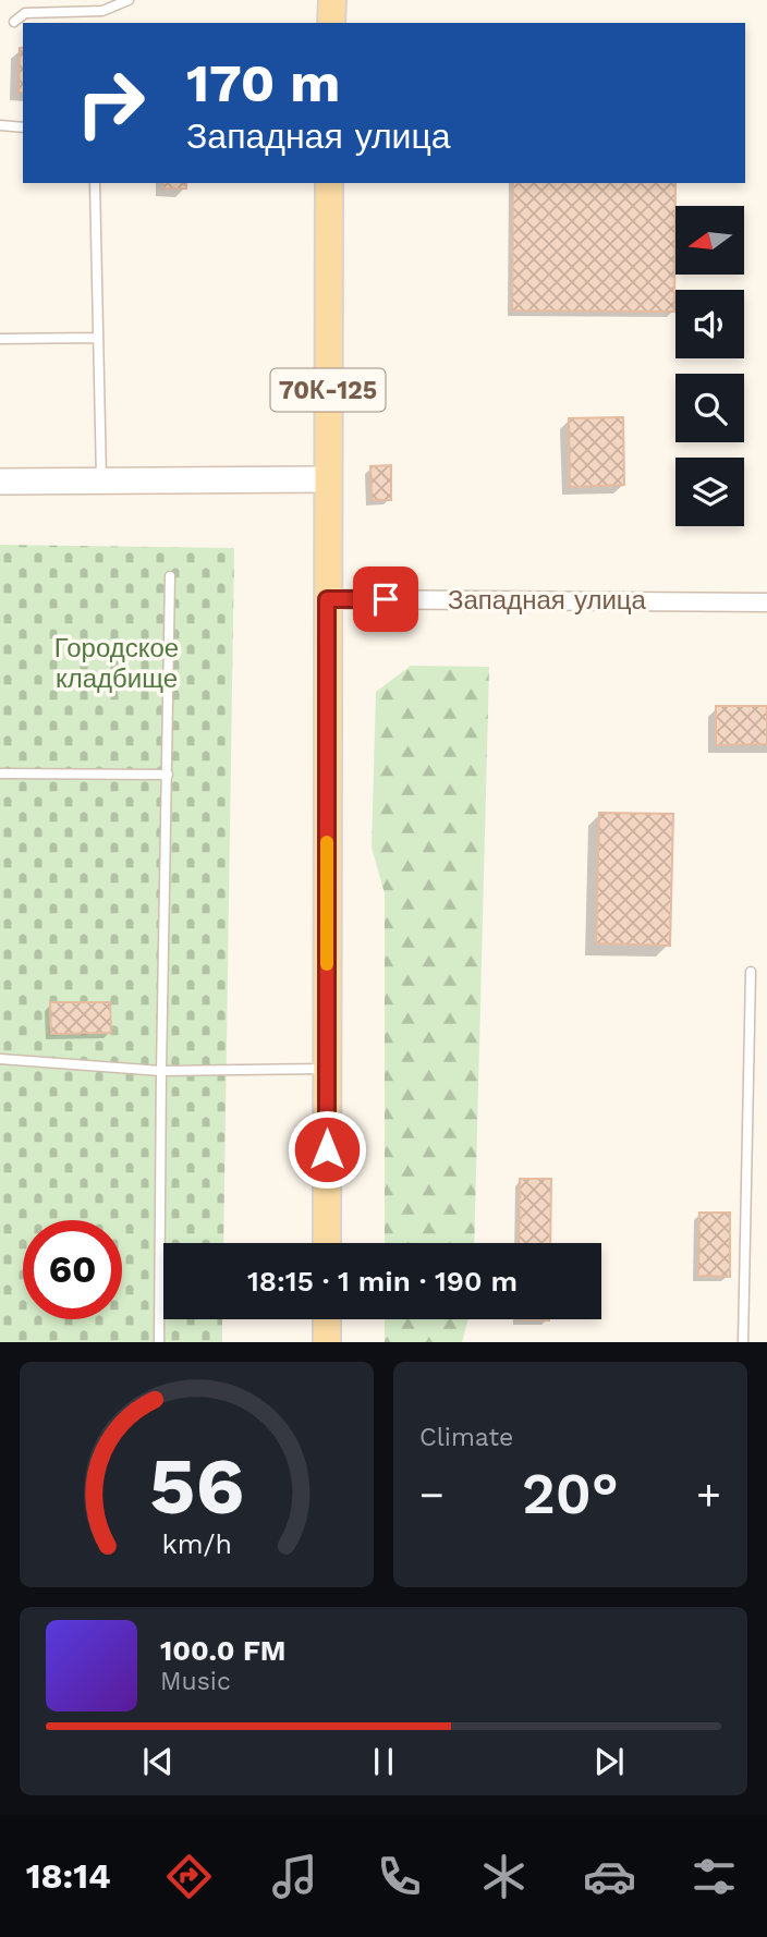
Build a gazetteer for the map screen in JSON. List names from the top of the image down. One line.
{"streets":{"main road":["70К-125"],"street":["Западная улица"]},"crossings":[["70К-125","Западная улица"]],"parks":["Городское кладбище"],"north":"left","page":{"turn":["170 m","Западная улица"],"limit":"60","trip":"18:15 · 1 min · 190 m","tile":"Climate","heat":["−","20°","+"],"song":["100.0 FM","Music"],"tabs":"18:14","gauge":["56","km/h"]}}
